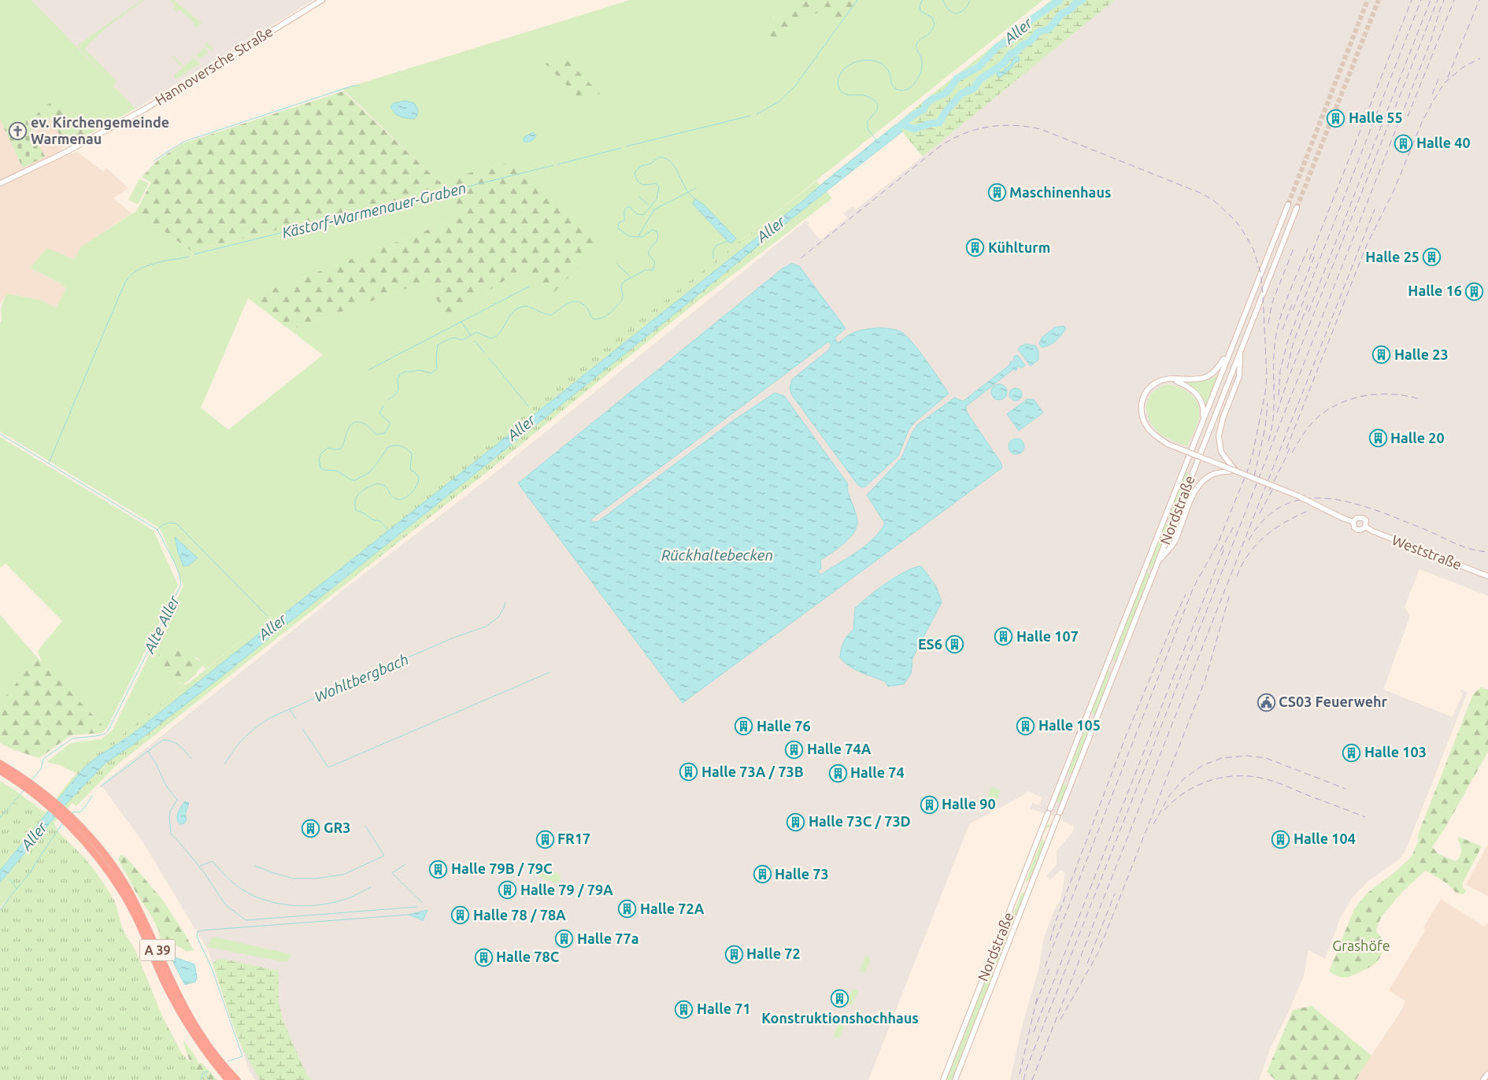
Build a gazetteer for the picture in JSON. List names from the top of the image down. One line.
{"streets":{"highway":["A 39"],"street":["Hannoversche Straße","Nordstraße","Weststraße"]},"water":["Aller","Kästorf-Warmenauer-Graben","Rückhaltebecken","Alte Aller","Wohltbergbach"],"parks":["Grashöfe"],"places":{"building":["Halle 55","Halle 40","Maschinenhaus","Kühlturm","Halle 25","Halle 16","Halle 23","Halle 20","Halle 107","ES6","Halle 105","Halle 76","Halle 74A","Halle 103","Halle 73A / 73B","Halle 74","Halle 90","Halle 73C / 73D","GR3","FR17","Halle 104","Halle 79B / 79C","Halle 73","Halle 79 / 79A","Halle 72A","Halle 78 / 78A","Halle 77a","Halle 72","Halle 78C","Konstruktionshochhaus","Halle 71"],"church":["ev. Kirchengemeinde Warmenau"],"public building":["CS03 Feuerwehr"]}}
